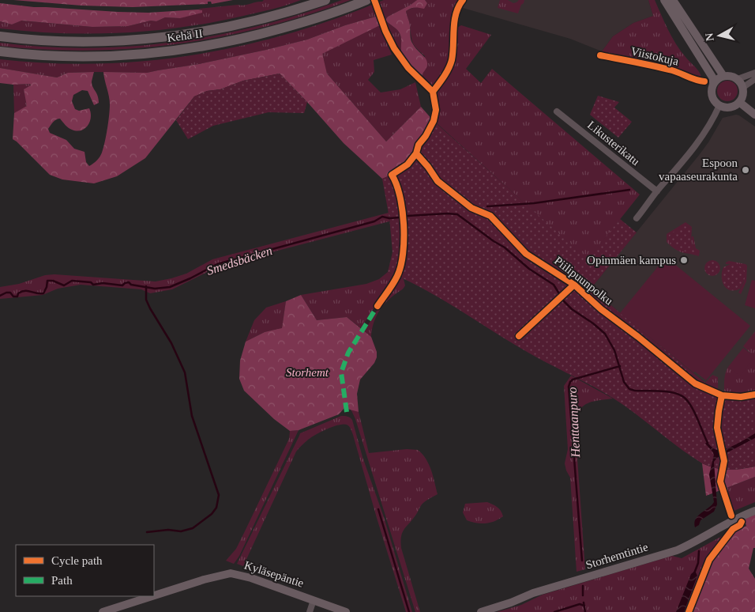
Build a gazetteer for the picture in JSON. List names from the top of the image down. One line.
{"streets":{"highway":["Kehä II"],"main road":["Storhemtintie","Kyläsepäntie"],"street":["Likusterikatu"],"cycle path":["Viistokuja","Piilipuunpolku"]},"water":["Smedsbäcken","Henttaanpuro"],"parks":["Storhemt"],"places":["Espoon vapaaseurakunta","Opinmäen kampus"],"legend":["Cycle path","Path"],"north":"left"}
